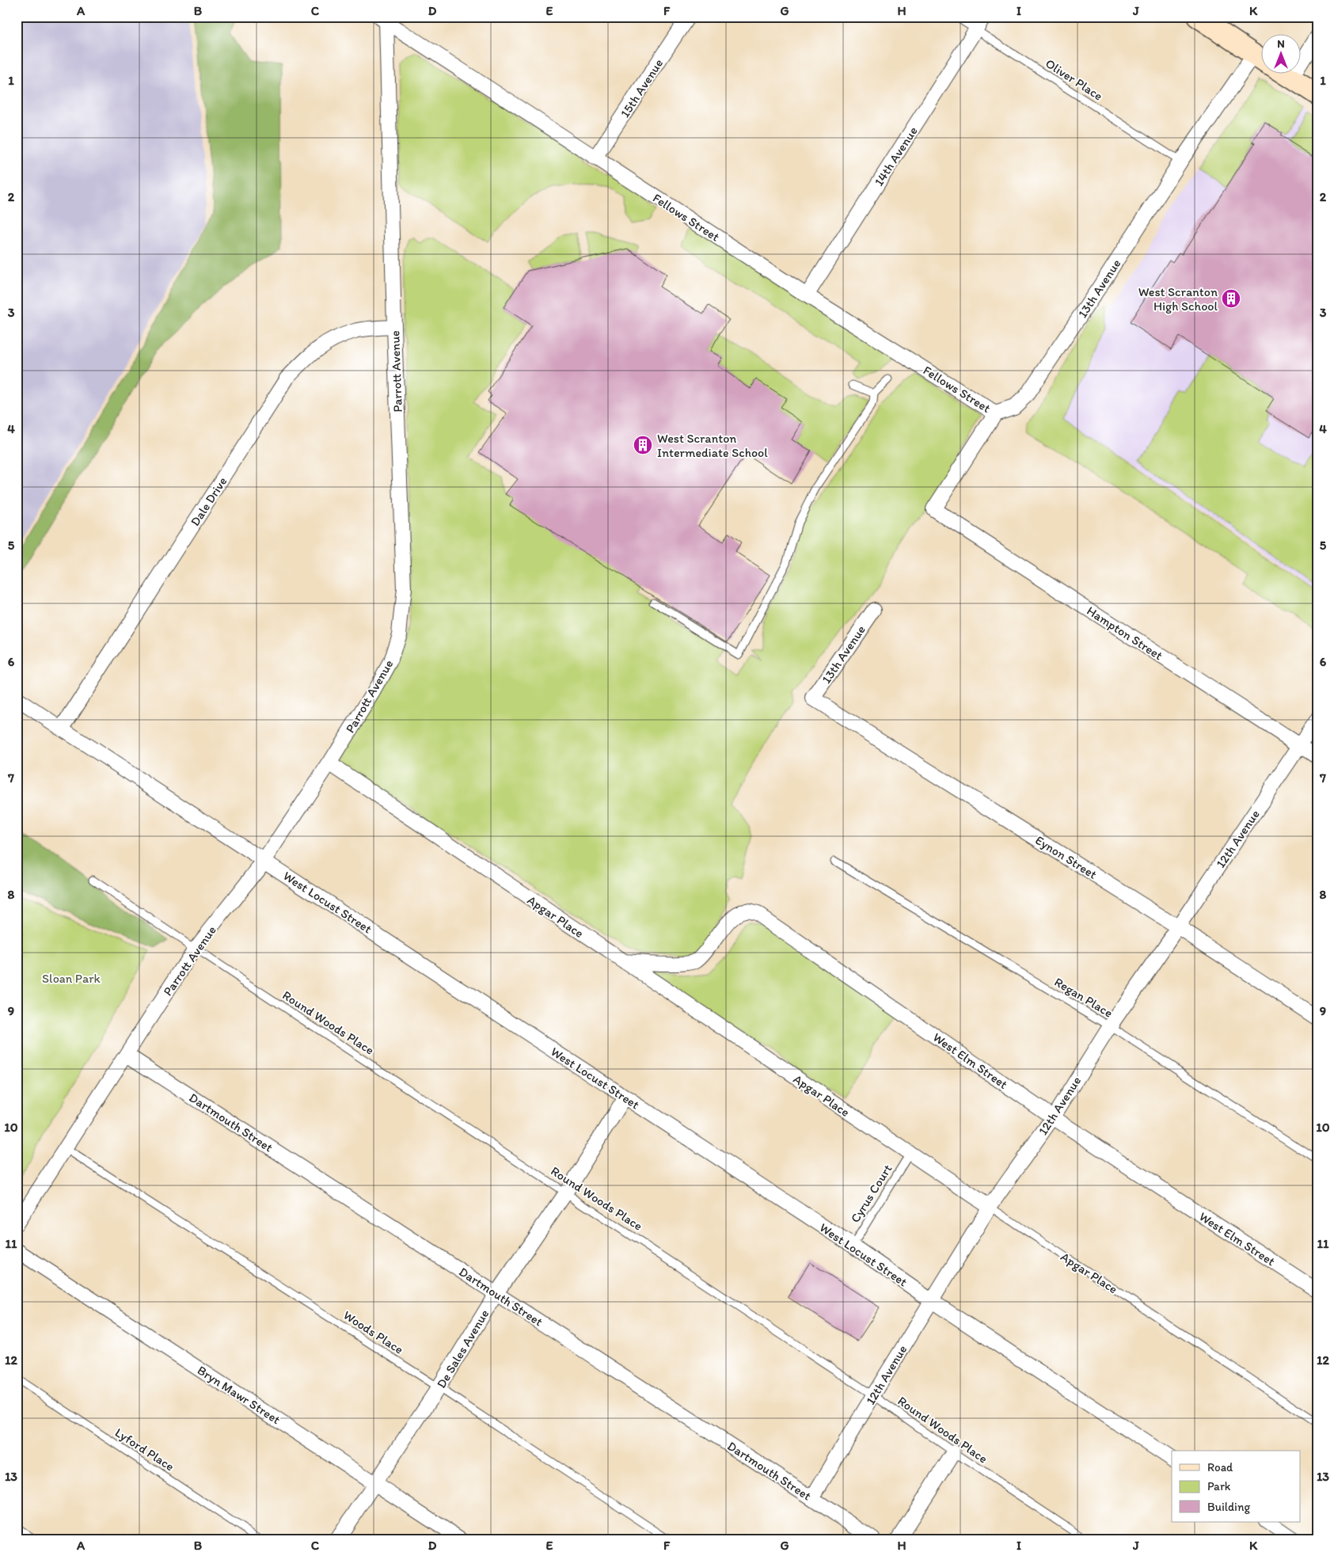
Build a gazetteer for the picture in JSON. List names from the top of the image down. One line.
{"streets":{"street":["15th Avenue","14th Avenue","Fellows Street","13th Avenue","Parrott Avenue","Dale Drive","Hampton Street","12th Avenue","Eynon Street","West Locust Street","Apgar Place","West Elm Street","Dartmouth Street","De Sales Avenue","Bryn Mawr Street"],"lane":["Oliver Place","Regan Place","Round Woods Place","Cyrus Court","Woods Place","Lyford Place"]},"crossings":[["Oliver Place","14th Avenue"],["Oliver Place","13th Avenue"],["15th Avenue","Fellows Street"],["14th Avenue","Fellows Street"],["Fellows Street","13th Avenue"],["Fellows Street","Parrott Avenue"],["Fellows Street","Hampton Street"],["13th Avenue","Hampton Street"],["13th Avenue","Eynon Street"],["Parrott Avenue","Dale Drive"],["Parrott Avenue","West Locust Street"],["Parrott Avenue","Apgar Place"],["Parrott Avenue","Round Woods Place"],["Parrott Avenue","Dartmouth Street"],["Parrott Avenue","Woods Place"],["Dale Drive","West Locust Street"],["Hampton Street","12th Avenue"],["12th Avenue","Eynon Street"],["12th Avenue","West Locust Street"],["12th Avenue","Apgar Place"],["12th Avenue","Regan Place"],["12th Avenue","Round Woods Place"],["12th Avenue","West Elm Street"],["12th Avenue","Dartmouth Street"],["West Locust Street","Cyrus Court"],["West Locust Street","De Sales Avenue"],["Apgar Place","West Elm Street"],["Apgar Place","Cyrus Court"],["Round Woods Place","De Sales Avenue"],["Dartmouth Street","De Sales Avenue"],["Woods Place","De Sales Avenue"],["De Sales Avenue","Bryn Mawr Street"]],"parks":["Sloan Park"],"places":{"building":["West Scranton High School","West Scranton Intermediate School"]},"legend":["Road","Park","Building"],"north":"top","grid":{"columns":["A","B","C","D","E","F","G","H","I","J","K"],"rows":["1","2","3","4","5","6","7","8","9","10","11","12","13"]}}
